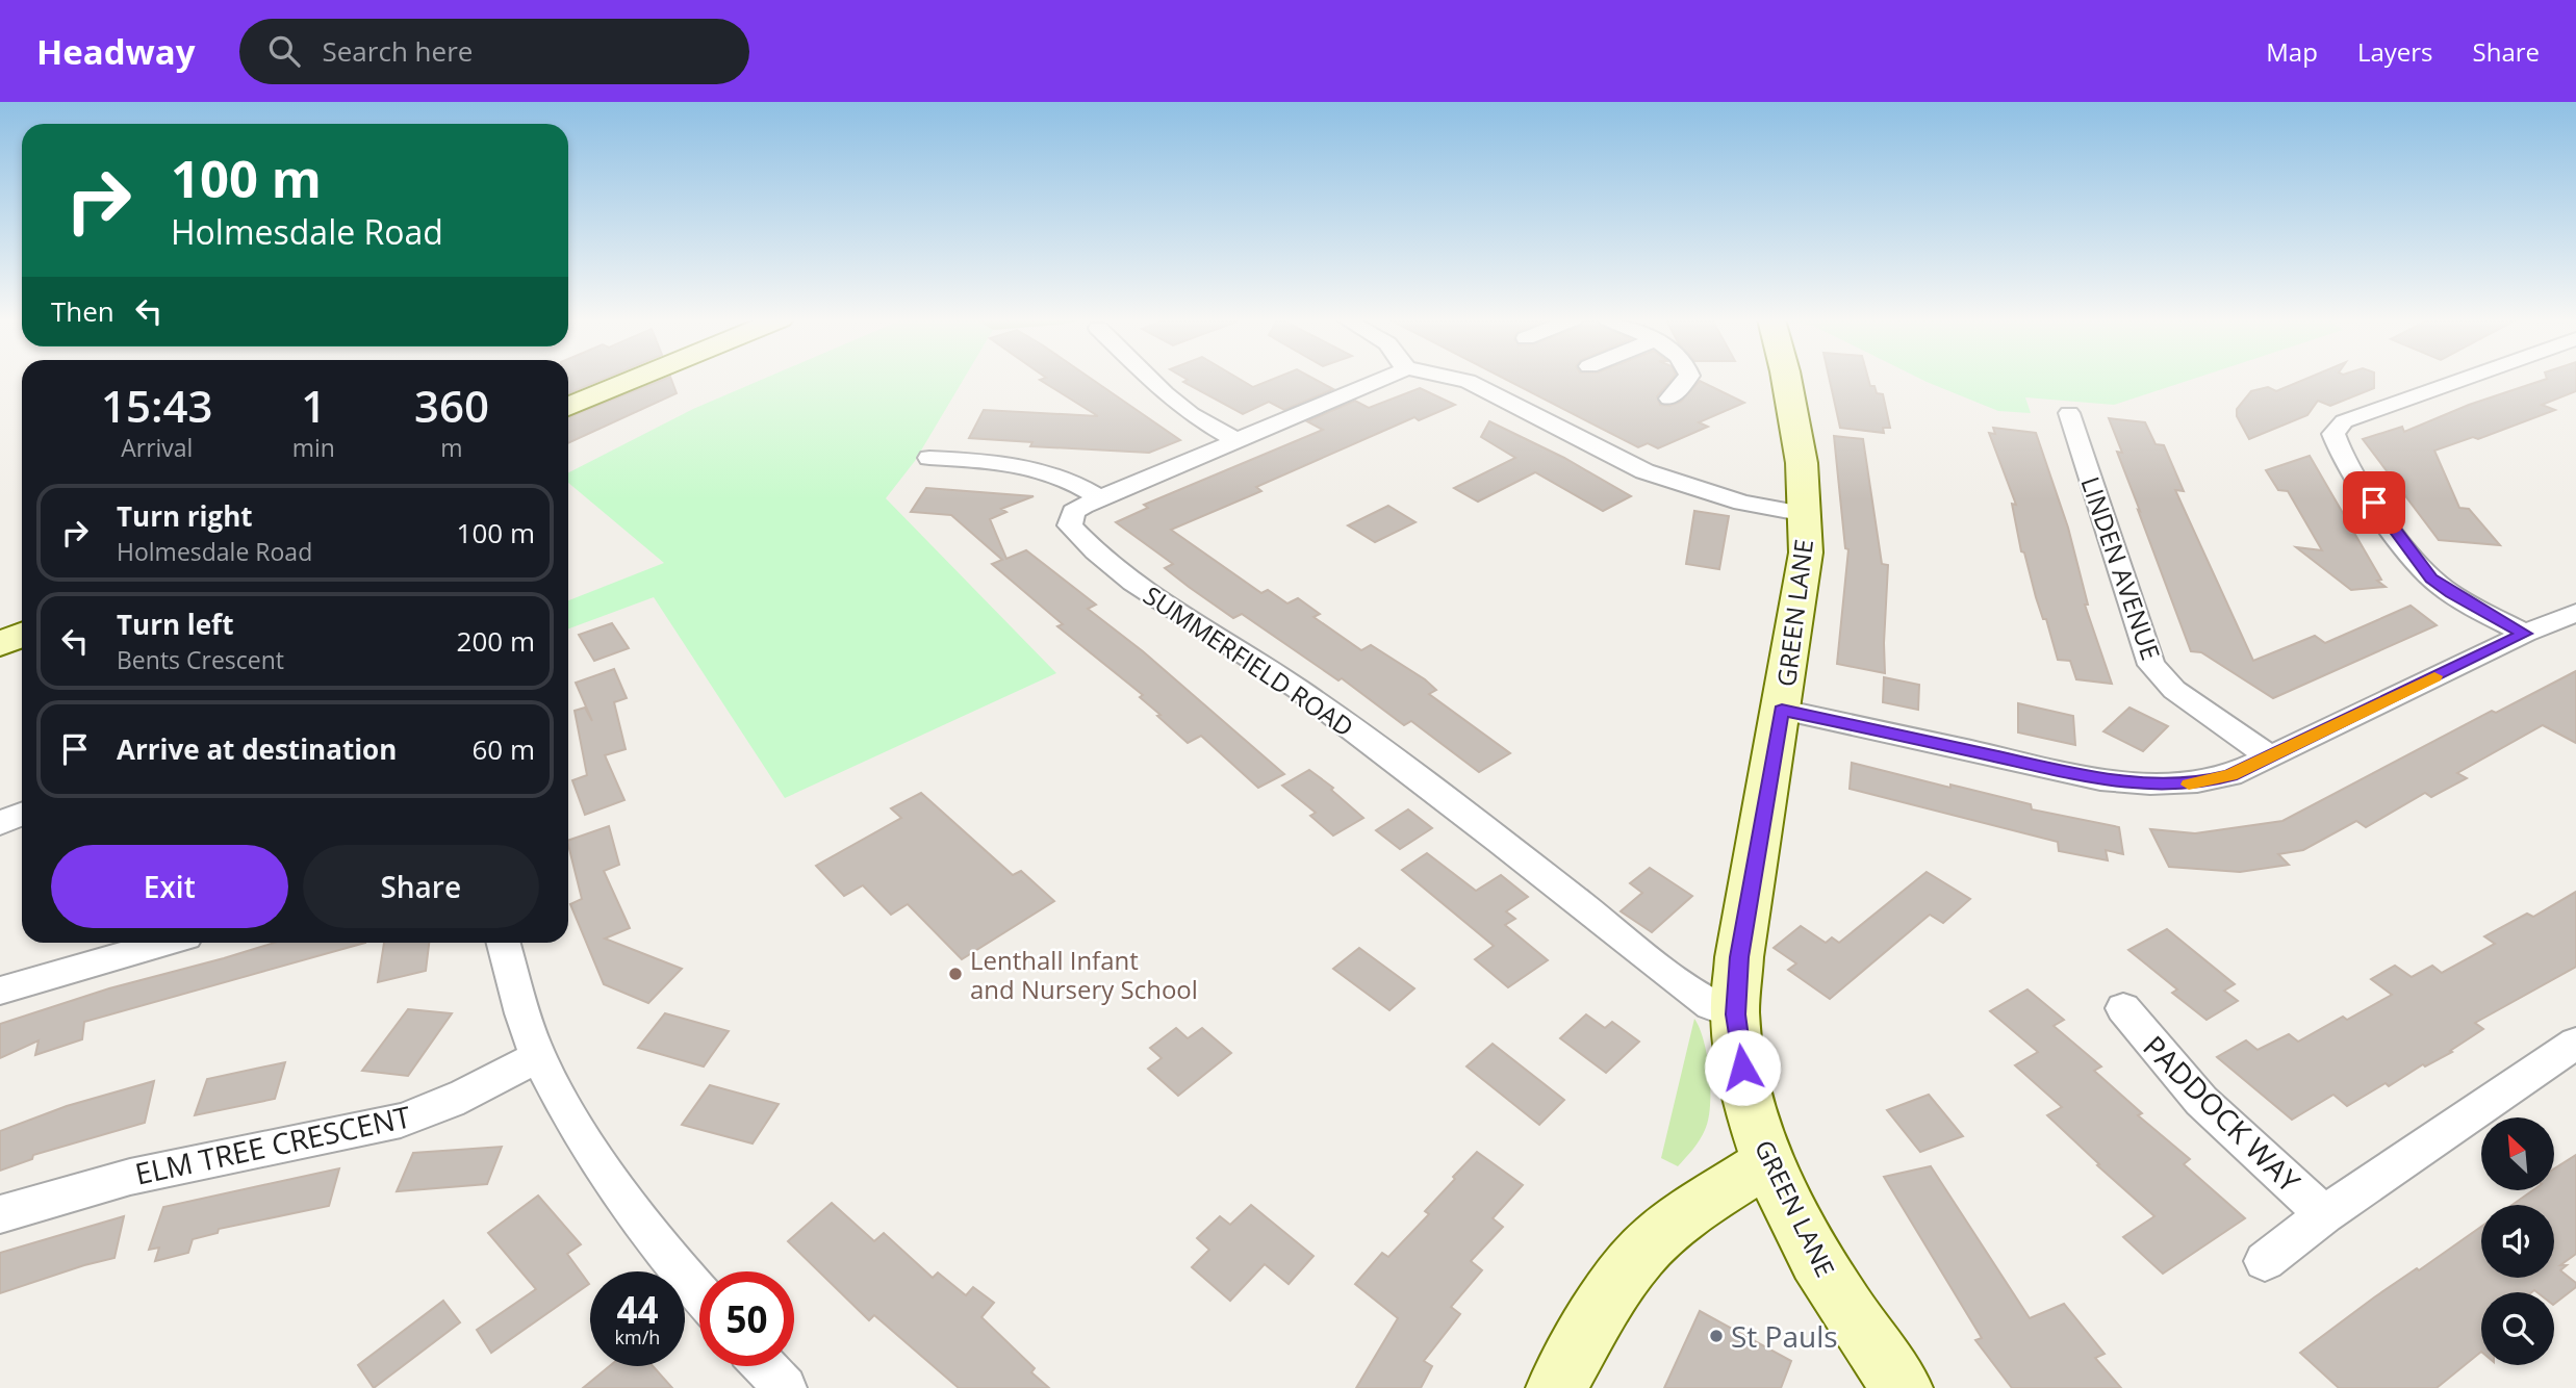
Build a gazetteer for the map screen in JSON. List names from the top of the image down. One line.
{"streets":{"main road":["GREEN LANE"],"street":["LINDEN AVENUE","SUMMERFIELD ROAD","PADDOCK WAY","ELM TREE CRESCENT"]},"crossings":[["GREEN LANE","SUMMERFIELD ROAD"]],"places":["Lenthall Infant and Nursery School","St Pauls"],"north":"top left","page":{"header":"Headway","search":"Search here","nav":["Map","Layers","Share"],"turn":["100 m","Holmesdale Road"],"then":"Then","eta":["15:43","Arrival","1","min","360","m"],"list":[{"name":"Turn right","note":"Holmesdale Road","value":"100 m"},{"name":"Turn left","note":"Bents Crescent","value":"200 m"},{"name":"Arrive at destination","value":"60 m"}],"buttons":["Exit","Share"],"speed":"44 km/h","limit":"50"}}
